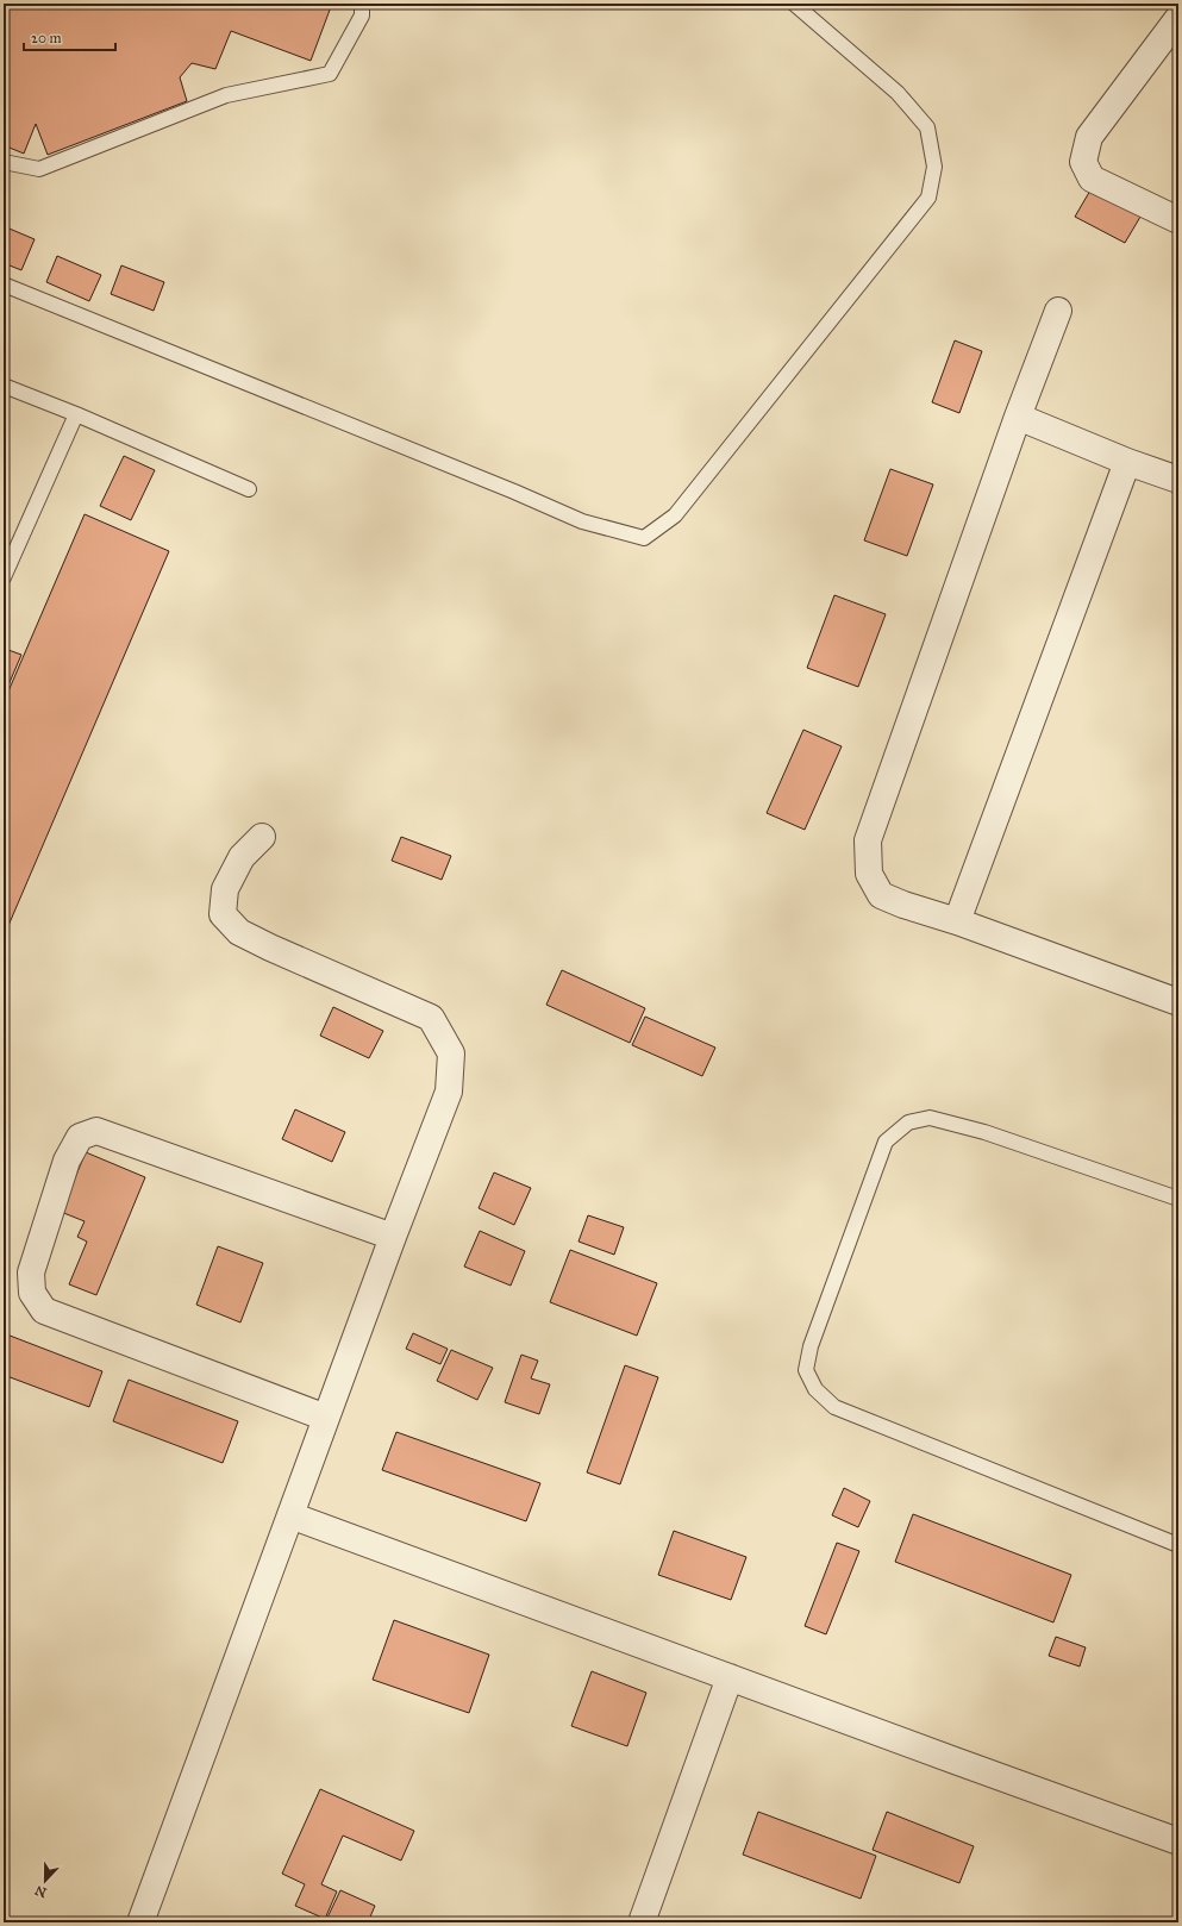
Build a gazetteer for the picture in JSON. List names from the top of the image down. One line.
{"scale_bar":"20 m","north":"bottom"}
